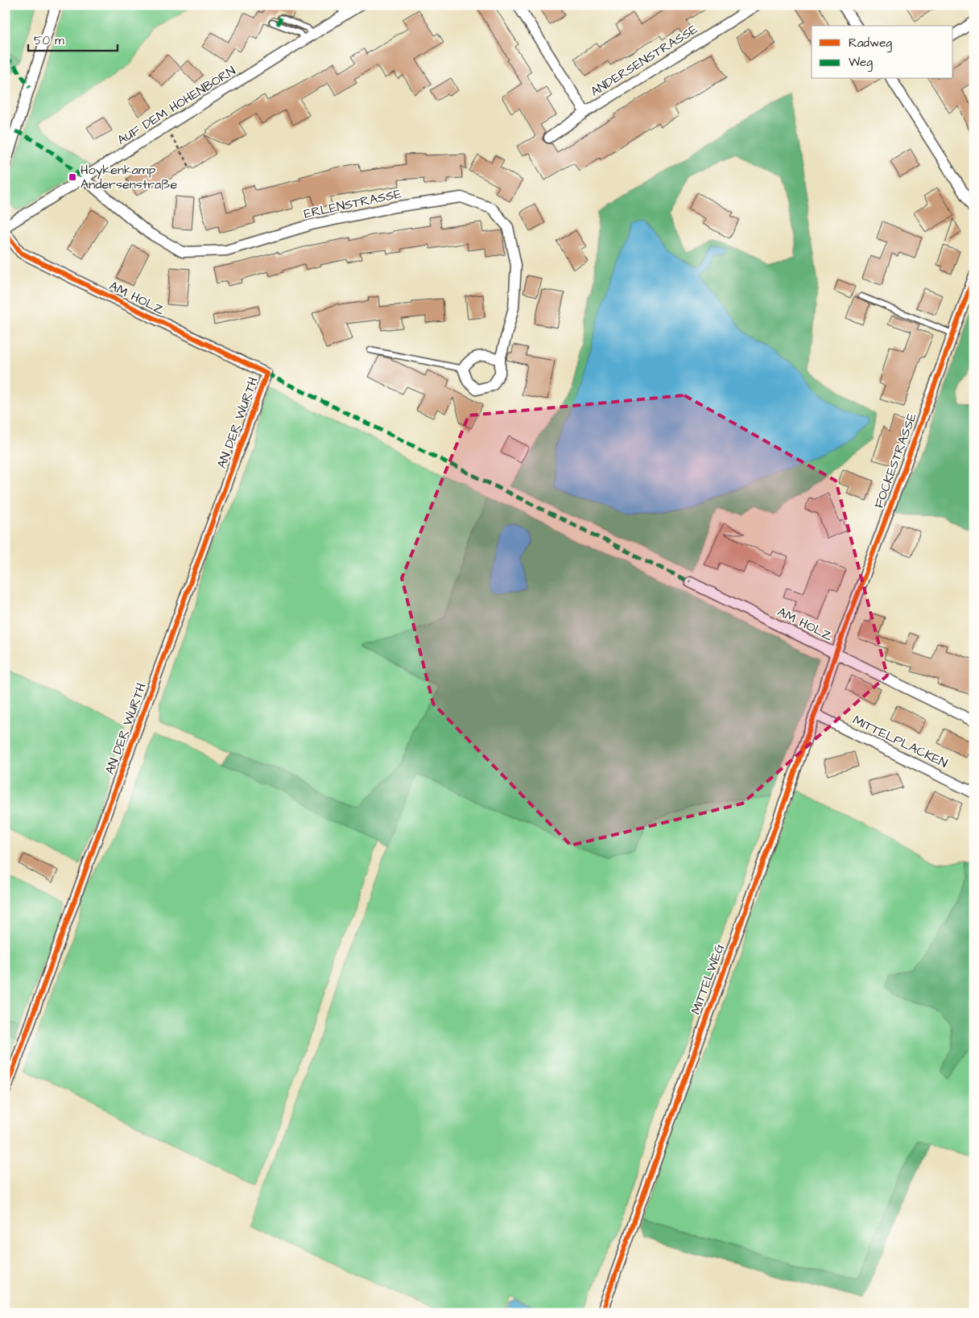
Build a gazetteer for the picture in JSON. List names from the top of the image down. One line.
{"streets":{"street":["ANDERSENSTRASSE","AUF DEM HOHENBORN","ERLENSTRASSE","AM HOLZ","AN DER WURTH","FOCKESTRASSE","MITTELPLACKEN","MITTELWEG"]},"crossings":[["AUF DEM HOHENBORN","ERLENSTRASSE"],["AM HOLZ","AN DER WURTH"],["AM HOLZ","FOCKESTRASSE"],["AM HOLZ","MITTELWEG"],["FOCKESTRASSE","MITTELWEG"],["MITTELPLACKEN","MITTELWEG"]],"places":{"transit":["Hoykenkamp Andersenstraße"]},"legend":["Radweg","Weg"],"scale_bar":"50 m"}
